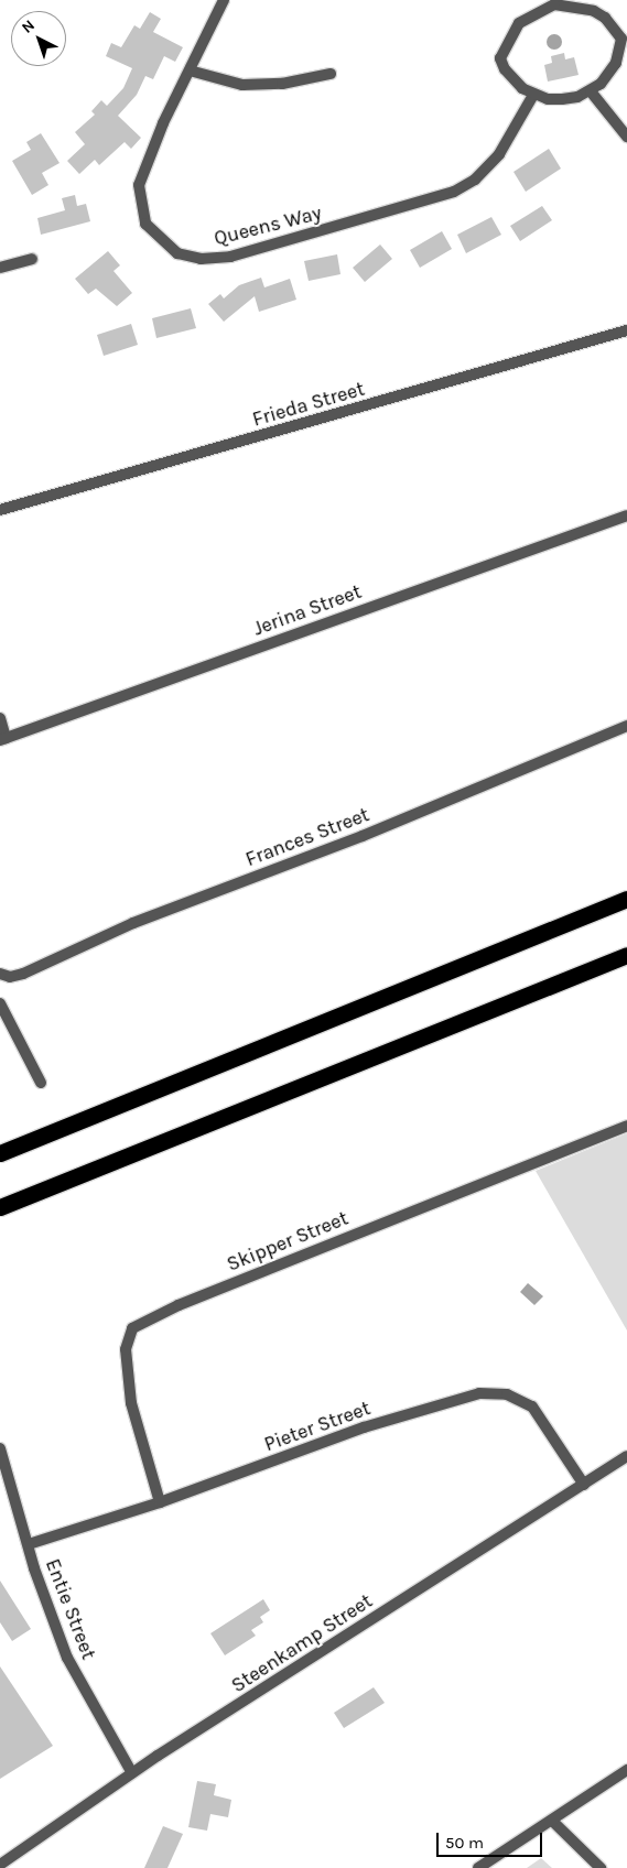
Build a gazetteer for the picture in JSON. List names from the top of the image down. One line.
{"streets":{"street":["Queens Way","Frieda Street","Jerina Street","Frances Street","Skipper Street","Pieter Street","Entie Street","Steenkamp Street"]},"crossings":[["Skipper Street","Pieter Street"],["Pieter Street","Entie Street"],["Pieter Street","Steenkamp Street"],["Entie Street","Steenkamp Street"]],"scale_bar":"50 m","north":"top left"}
